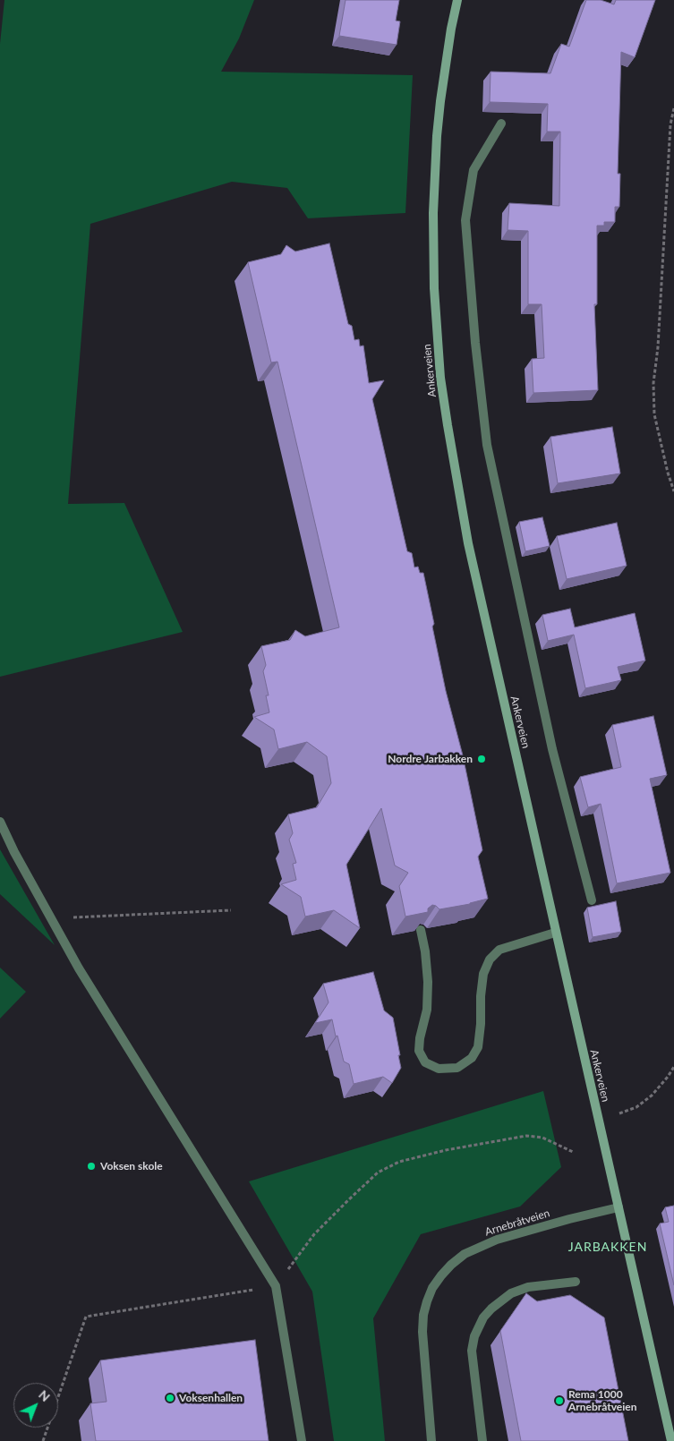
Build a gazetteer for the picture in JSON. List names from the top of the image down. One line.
{"streets":{"main road":["Ankerveien"],"street":["Arnebråtveien"]},"crossings":[["Ankerveien","Arnebråtveien"]],"districts":["JARBAKKEN"],"places":["Nordre Jarbakken","Voksen skole","Voksenhallen","Rema 1000 Arnebråtveien"],"north":"top right"}
